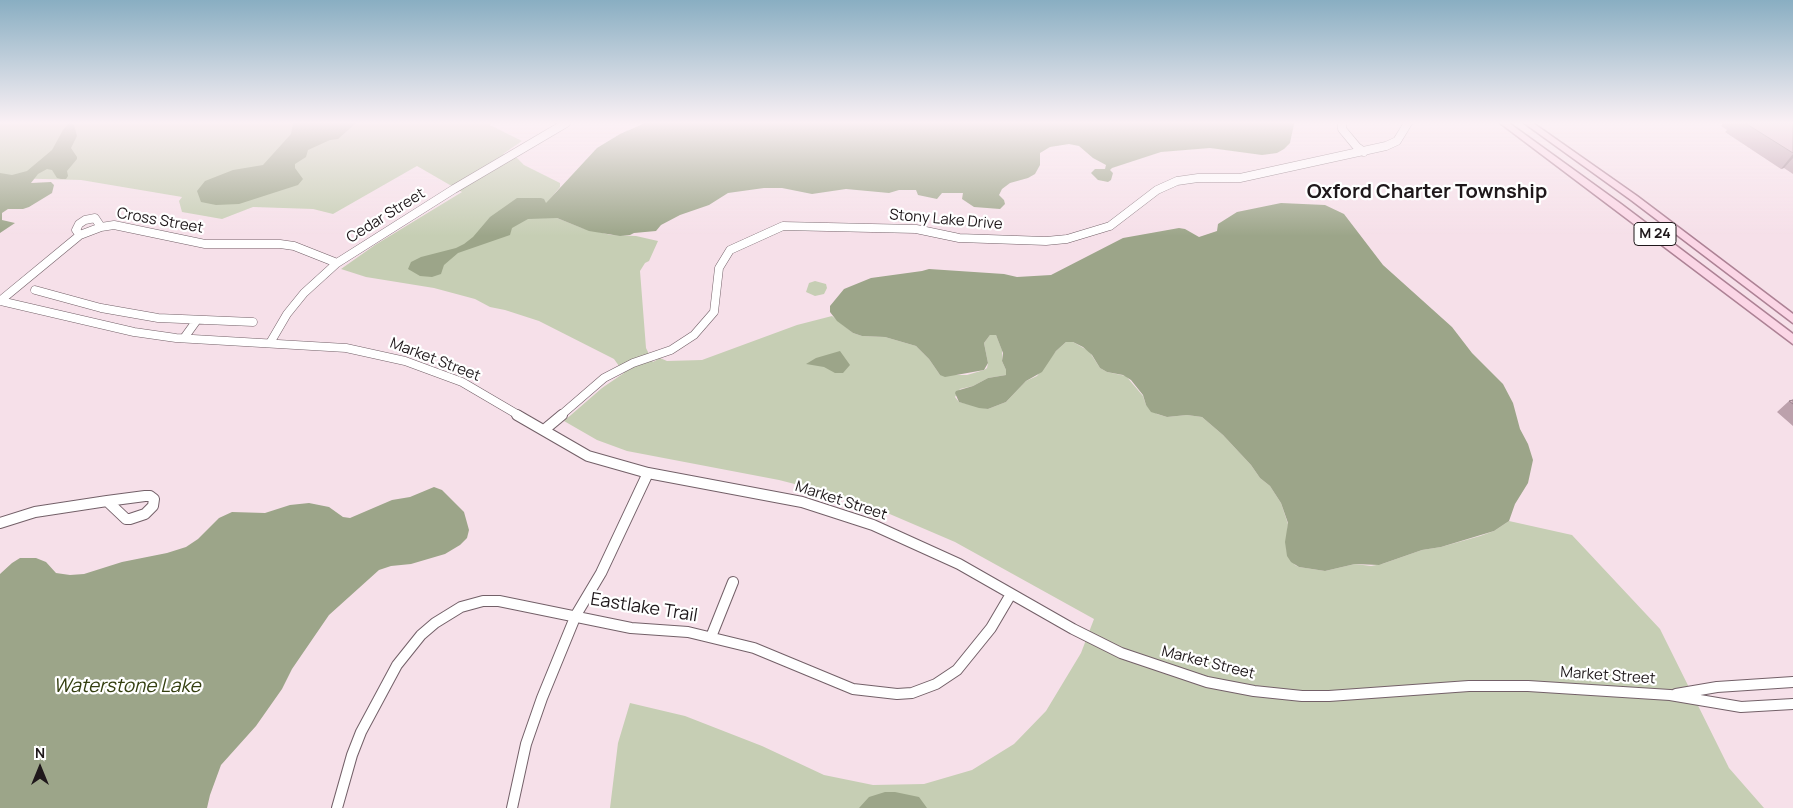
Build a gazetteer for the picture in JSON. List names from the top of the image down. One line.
{"streets":{"main road":["M 24"],"street":["Cedar Street","Stony Lake Drive","Cross Street","Market Street","Eastlake Trail"]},"crossings":[["Cedar Street","Cross Street"],["Cedar Street","Market Street"],["Stony Lake Drive","Market Street"],["Cross Street","Market Street"],["Market Street","Eastlake Trail"]],"districts":["Oxford Charter Township"],"water":["Waterstone Lake"],"north":"top"}
